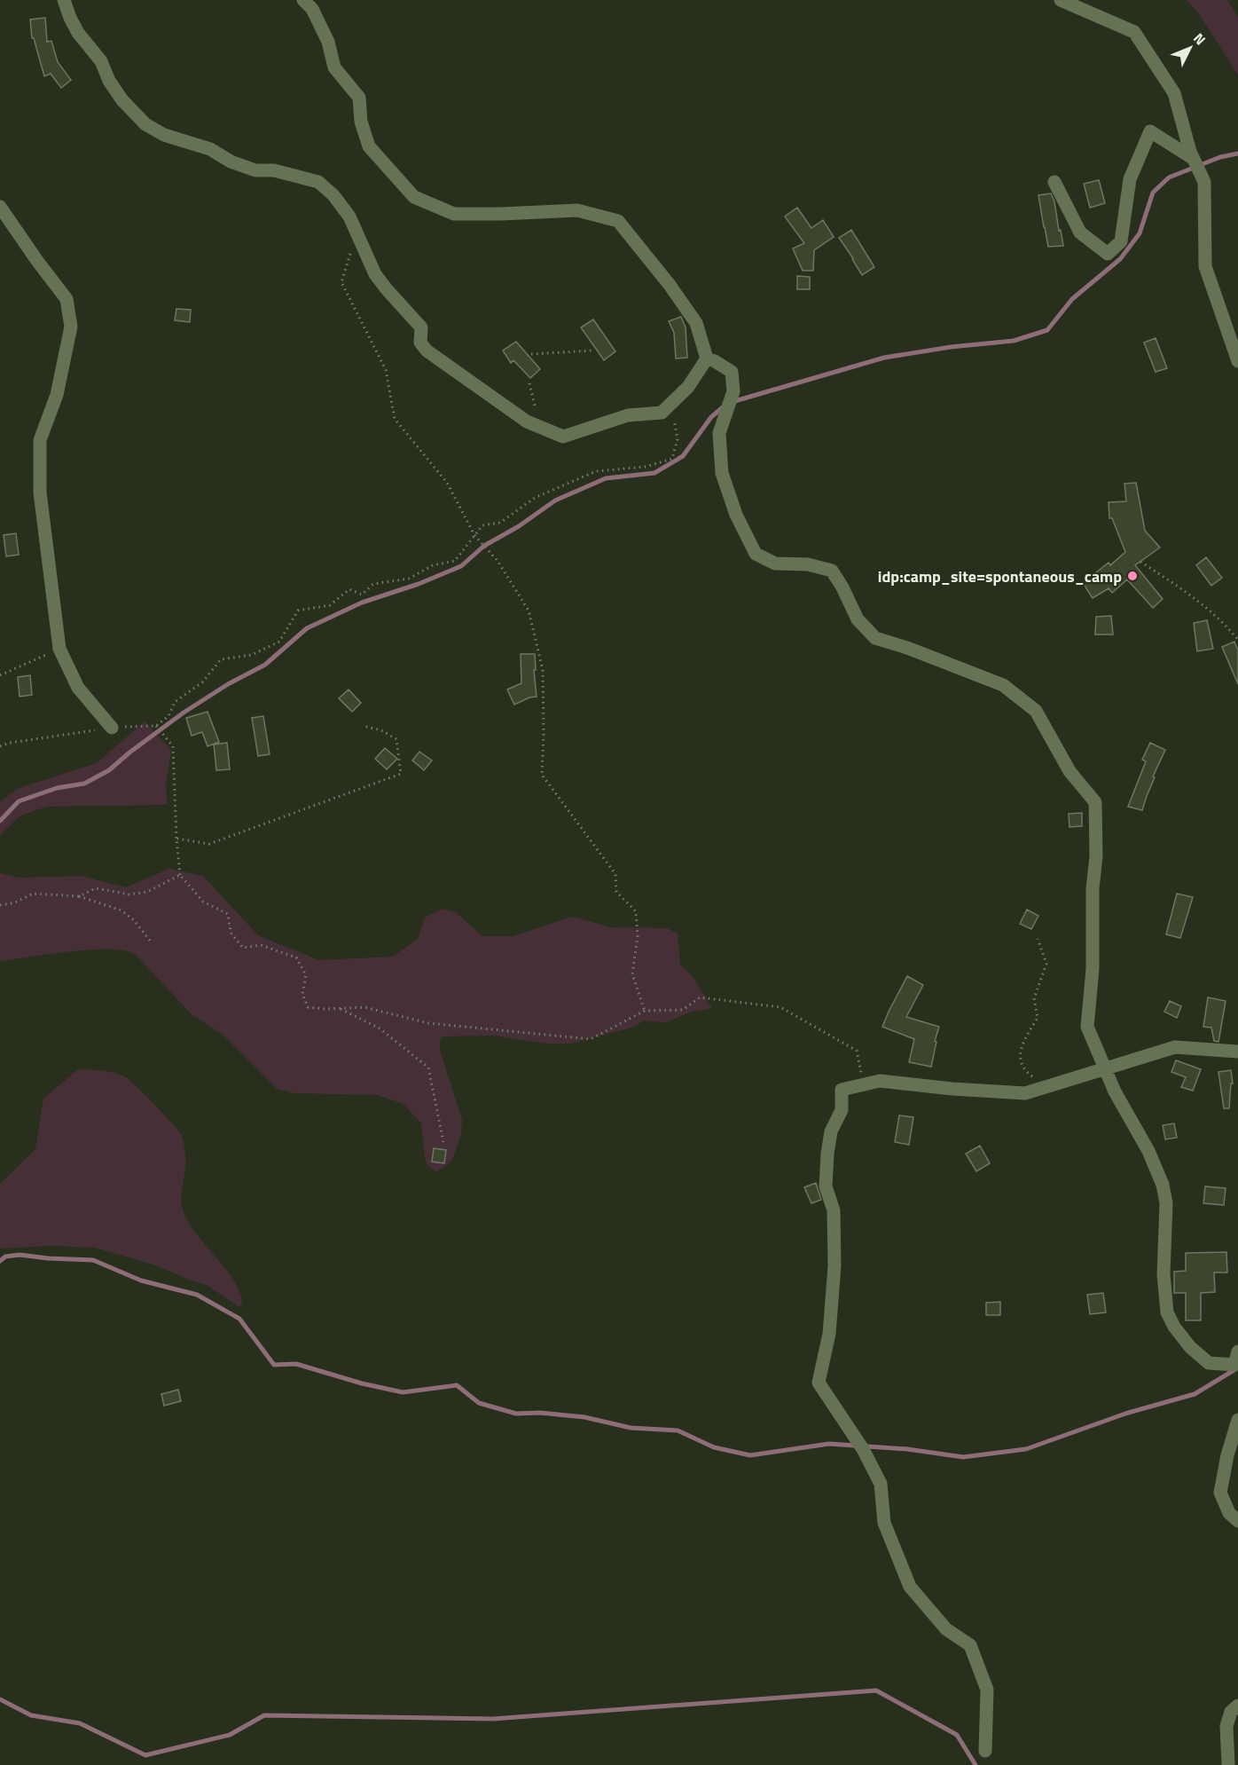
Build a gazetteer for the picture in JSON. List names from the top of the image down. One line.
{"places":["idp:camp_site=spontaneous_camp"],"north":"top right"}
